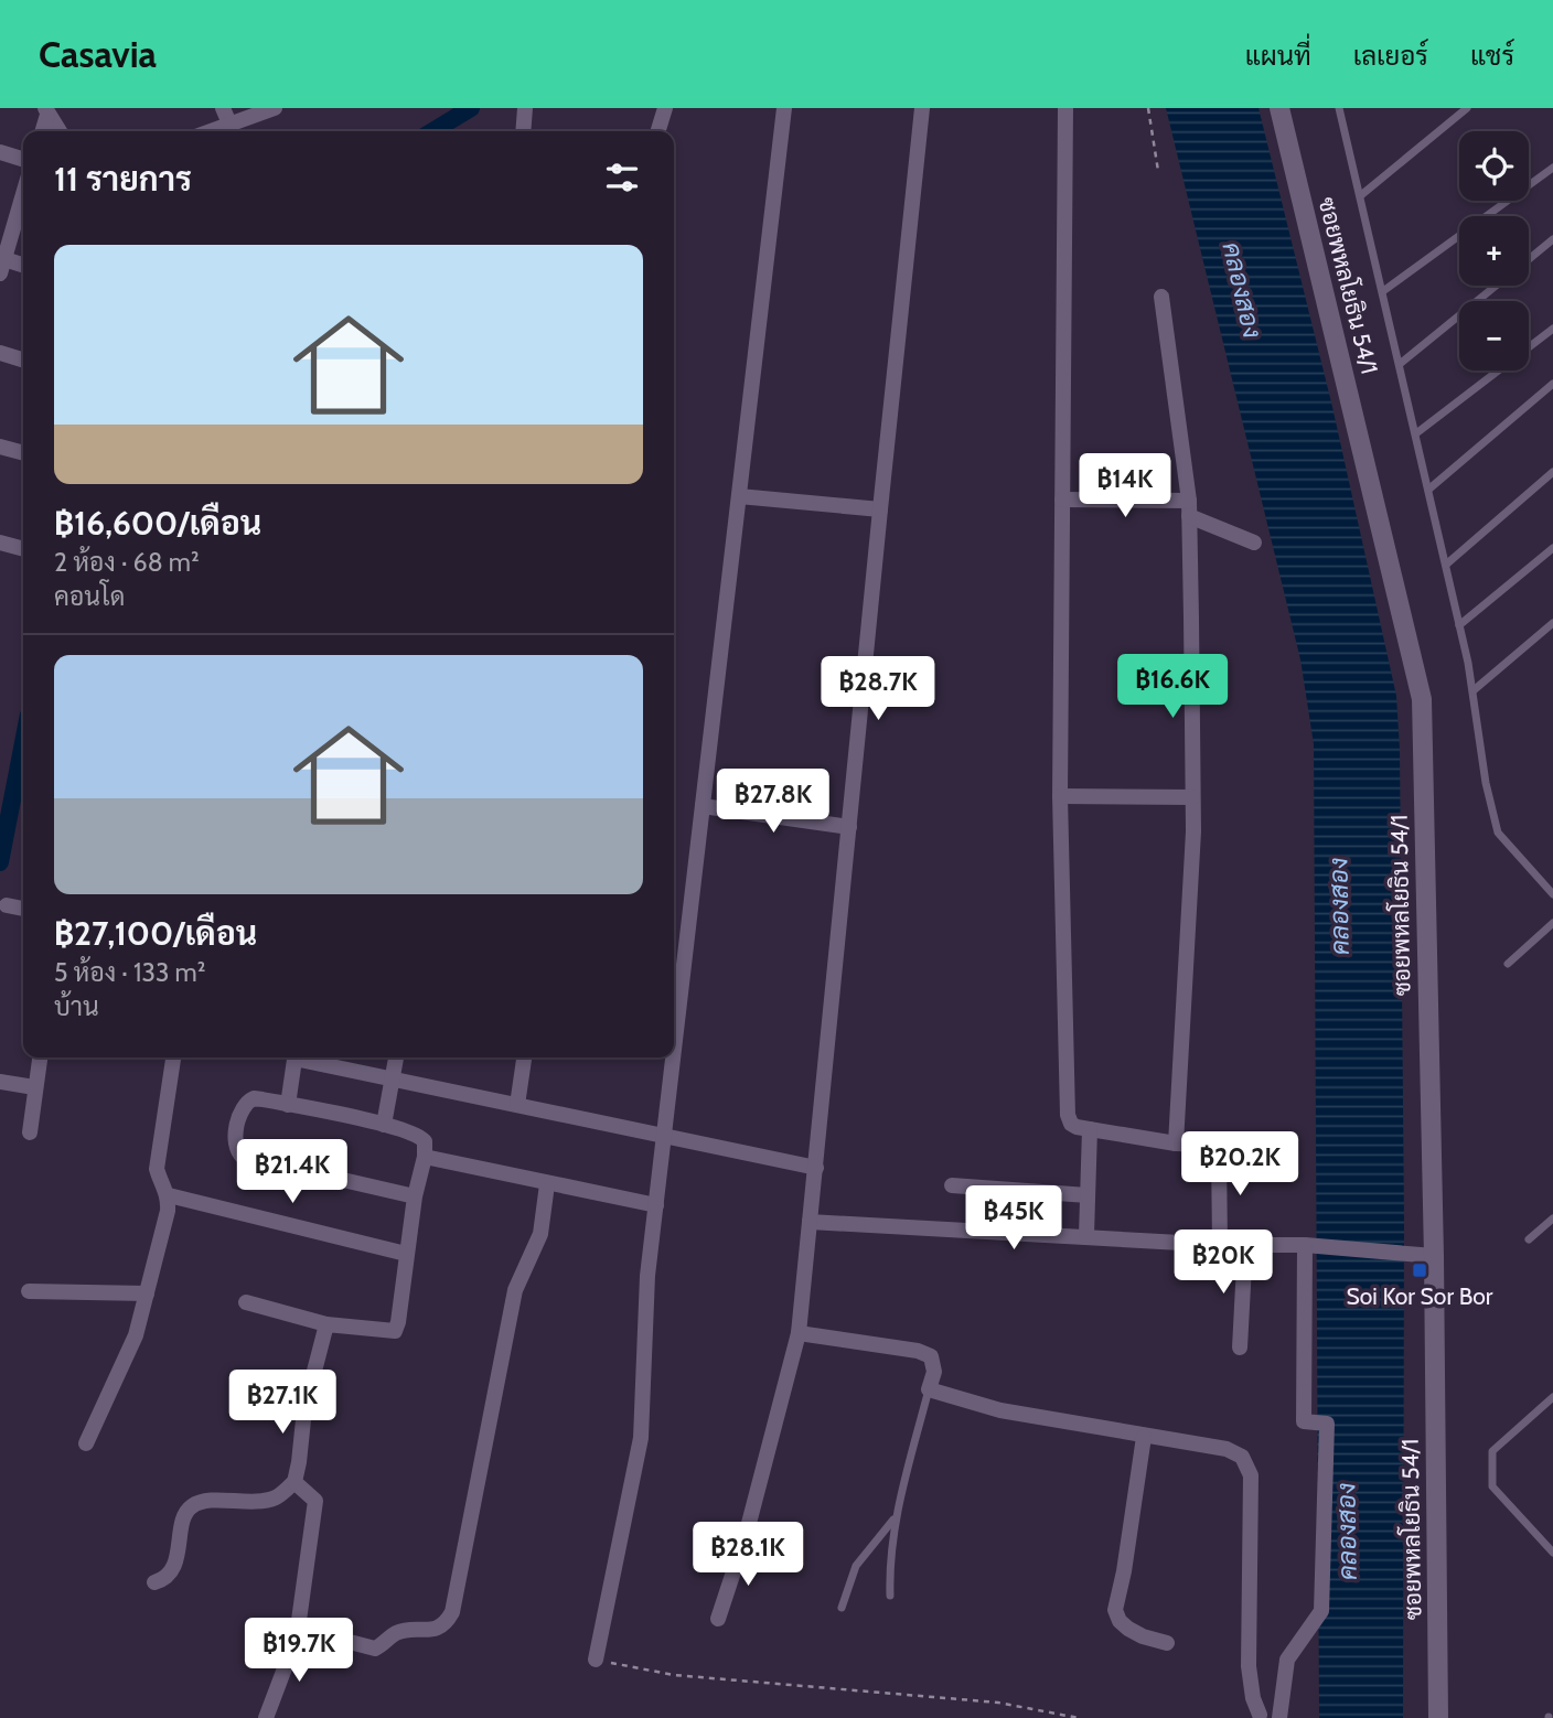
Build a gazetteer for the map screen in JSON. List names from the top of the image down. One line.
{"streets":{"street":["ซอยพหลโยธิน 54/1"]},"water":["คลองสอง"],"places":{"transit":["Soi Kor Sor Bor"]},"page":{"header":"Casavia","nav":["แผนที่","เลเยอร์","แชร์"],"map_buttons":["+","−"],"heading":"11 รายการ","list":[{"name":"฿16,600/เดือน","note":"2 ห้อง · 68 m² · คอนโด"},{"name":"฿27,100/เดือน","note":"5 ห้อง · 133 m² · บ้าน"}],"price":["฿14K","฿16.6K","฿28.7K","฿27.8K","฿20.2K","฿21.4K","฿45K","฿20K","฿27.1K","฿28.1K","฿19.7K"]}}
